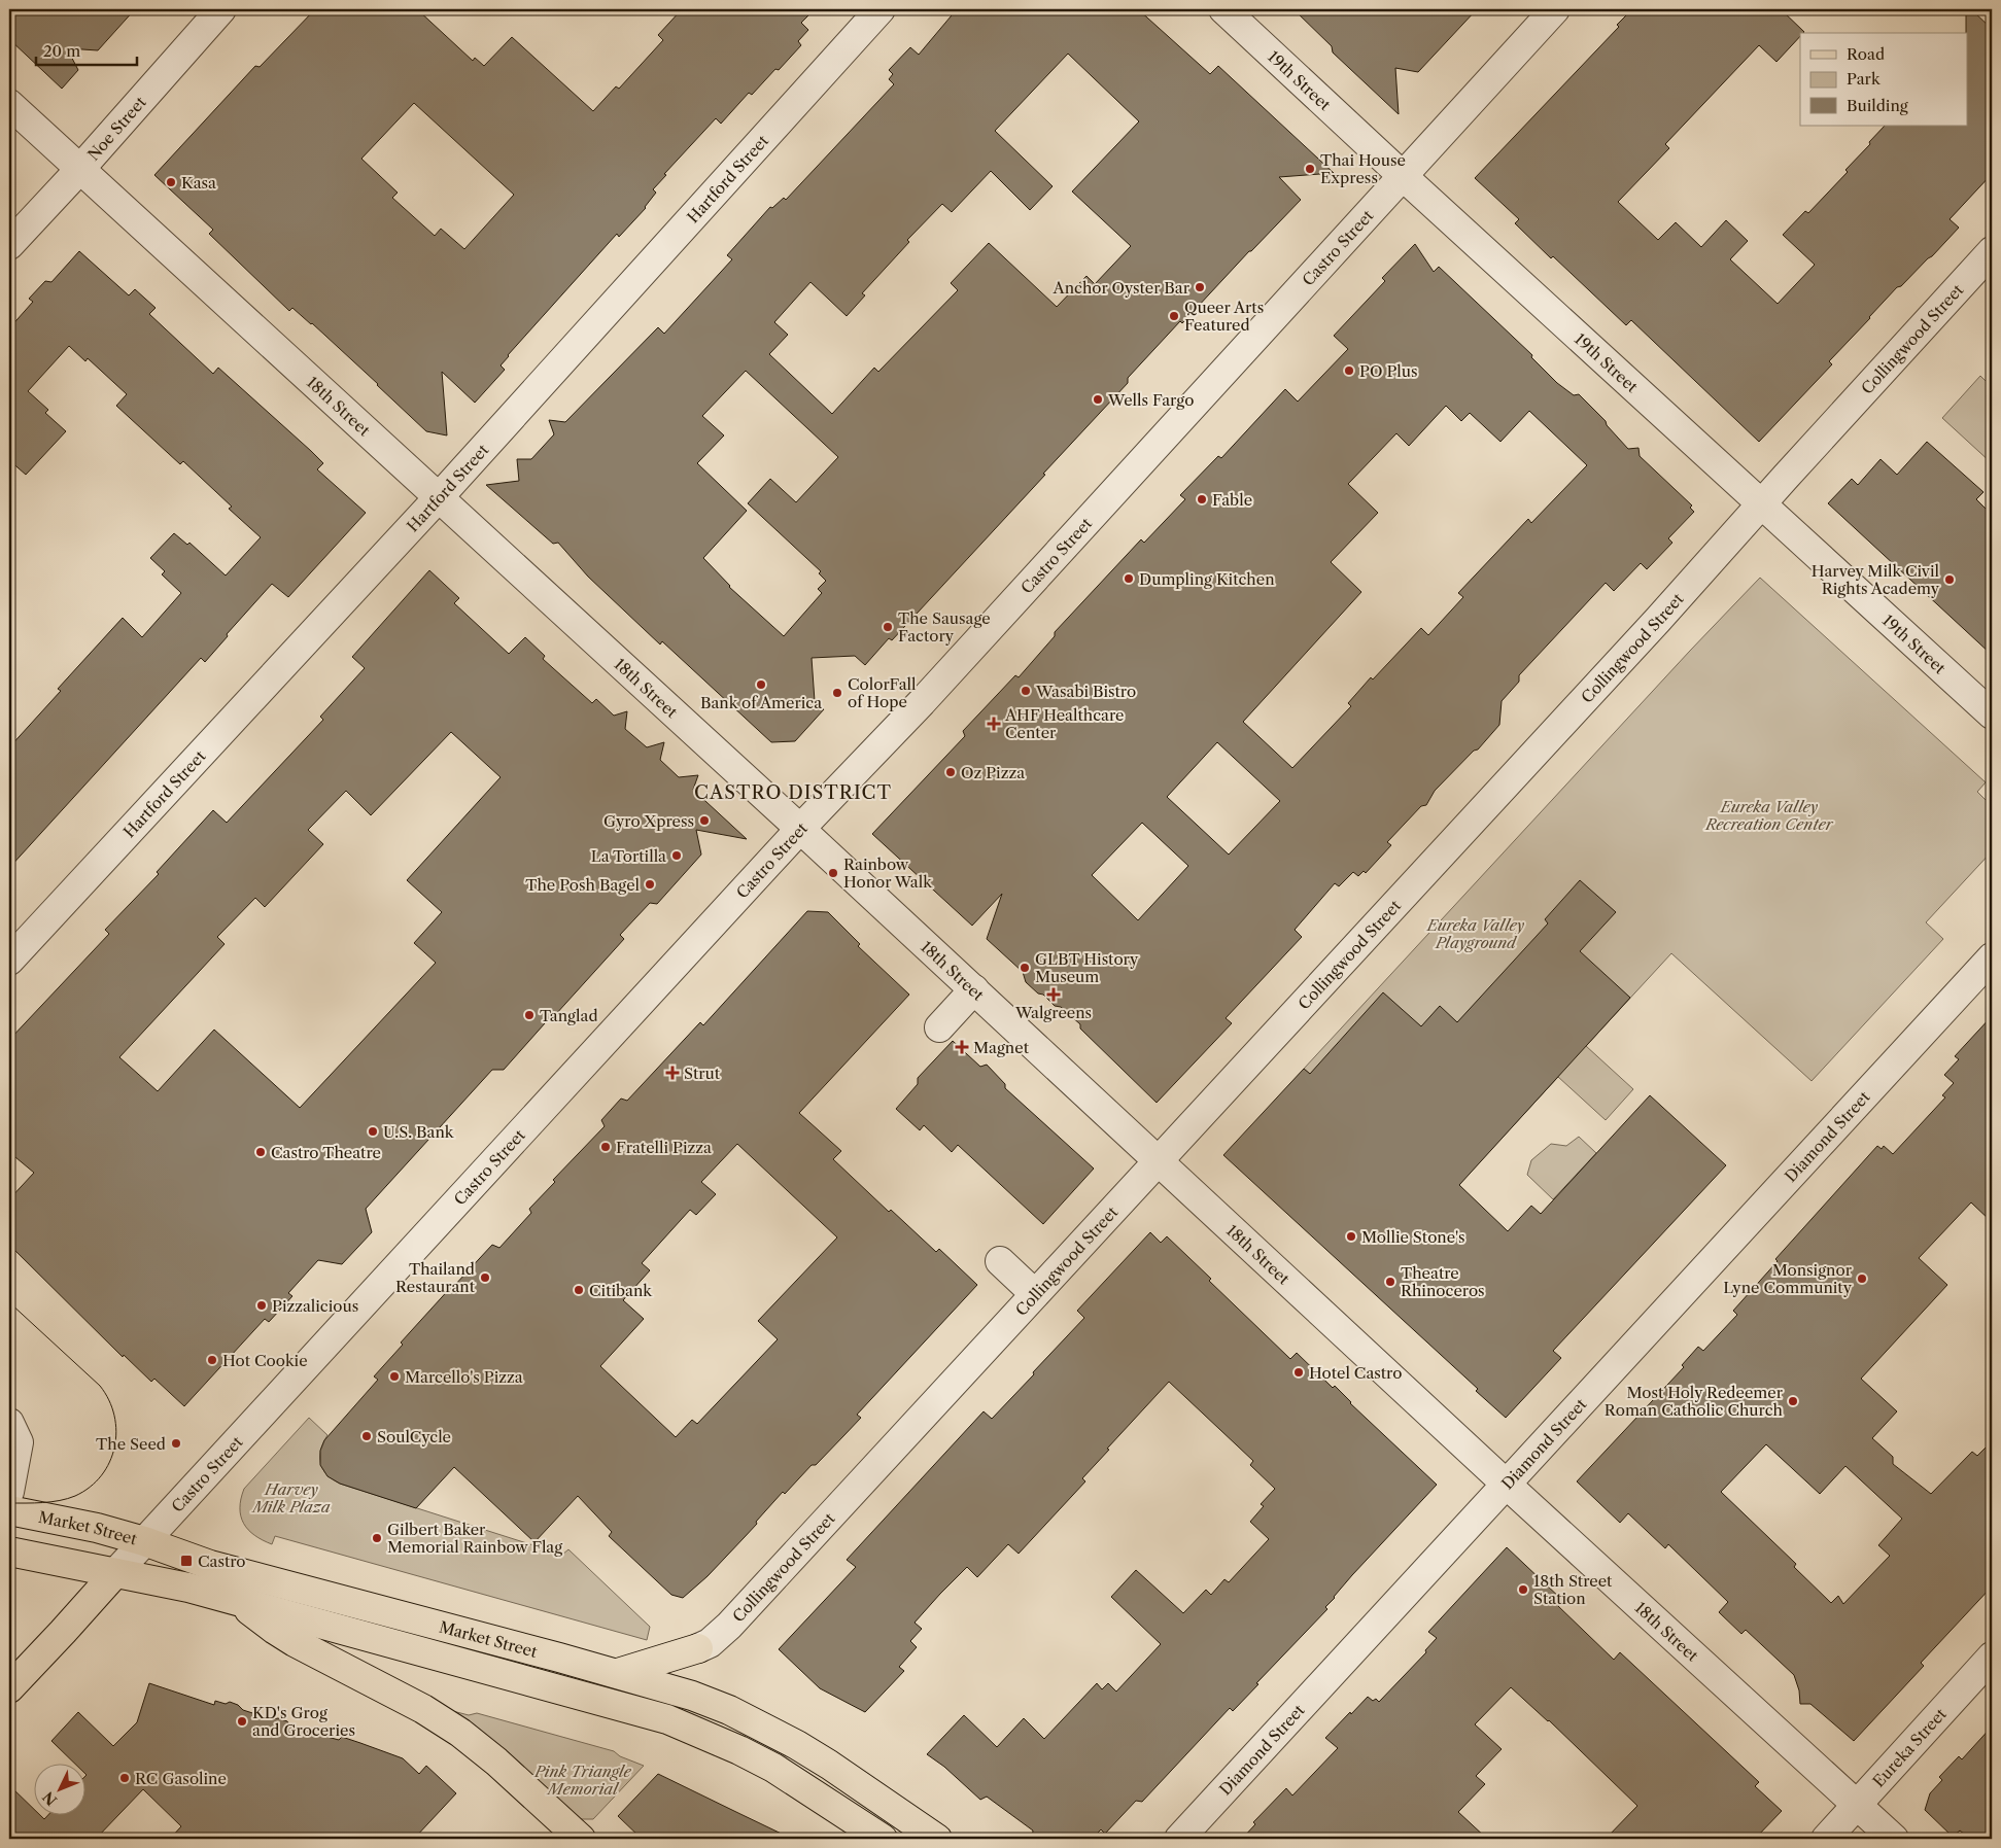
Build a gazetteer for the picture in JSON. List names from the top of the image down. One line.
{"streets":{"main road":["Castro Street","Market Street"],"street":["19th Street","Noe Street","Hartford Street","Collingwood Street","18th Street","Diamond Street","Eureka Street"]},"crossings":[["19th Street","Castro Street"],["19th Street","Collingwood Street"],["Noe Street","18th Street"],["Hartford Street","18th Street"],["Castro Street","18th Street"],["Castro Street","Market Street"],["Collingwood Street","18th Street"],["18th Street","Diamond Street"],["18th Street","Eureka Street"]],"districts":["CASTRO DISTRICT"],"parks":["Eureka Valley Recreation Center","Eureka Valley Playground","Harvey Milk Plaza","Pink Triangle Memorial"],"places":{"other":["Thai House Express","Kasa","Anchor Oyster Bar","Queer Arts Featured","PO Plus","Wells Fargo","Fable","Dumpling Kitchen","Harvey Milk Civil Rights Academy","The Sausage Factory","Bank of America","Wasabi Bistro","ColorFall of Hope","Oz Pizza","Gyro Xpress","La Tortilla","Rainbow Honor Walk","The Posh Bagel","GLBT History Museum","Tanglad","U.S. Bank","Fratelli Pizza","Castro Theatre","Mollie Stone's","Thailand Restaurant","Monsignor Lyne Community","Theatre Rhinoceros","Citibank","Pizzalicious","Hot Cookie","Hotel Castro","Marcello's Pizza","Most Holy Redeemer Roman Catholic Church","SoulCycle","The Seed","Gilbert Baker Memorial Rainbow Flag","18th Street Station","KD's Grog and Groceries","RC Gasoline"],"health":["AHF Healthcare Center","Walgreens","Magnet","Strut"],"transit":["Castro"]},"legend":["Road","Park","Building"],"scale_bar":"20 m","north":"bottom left"}
